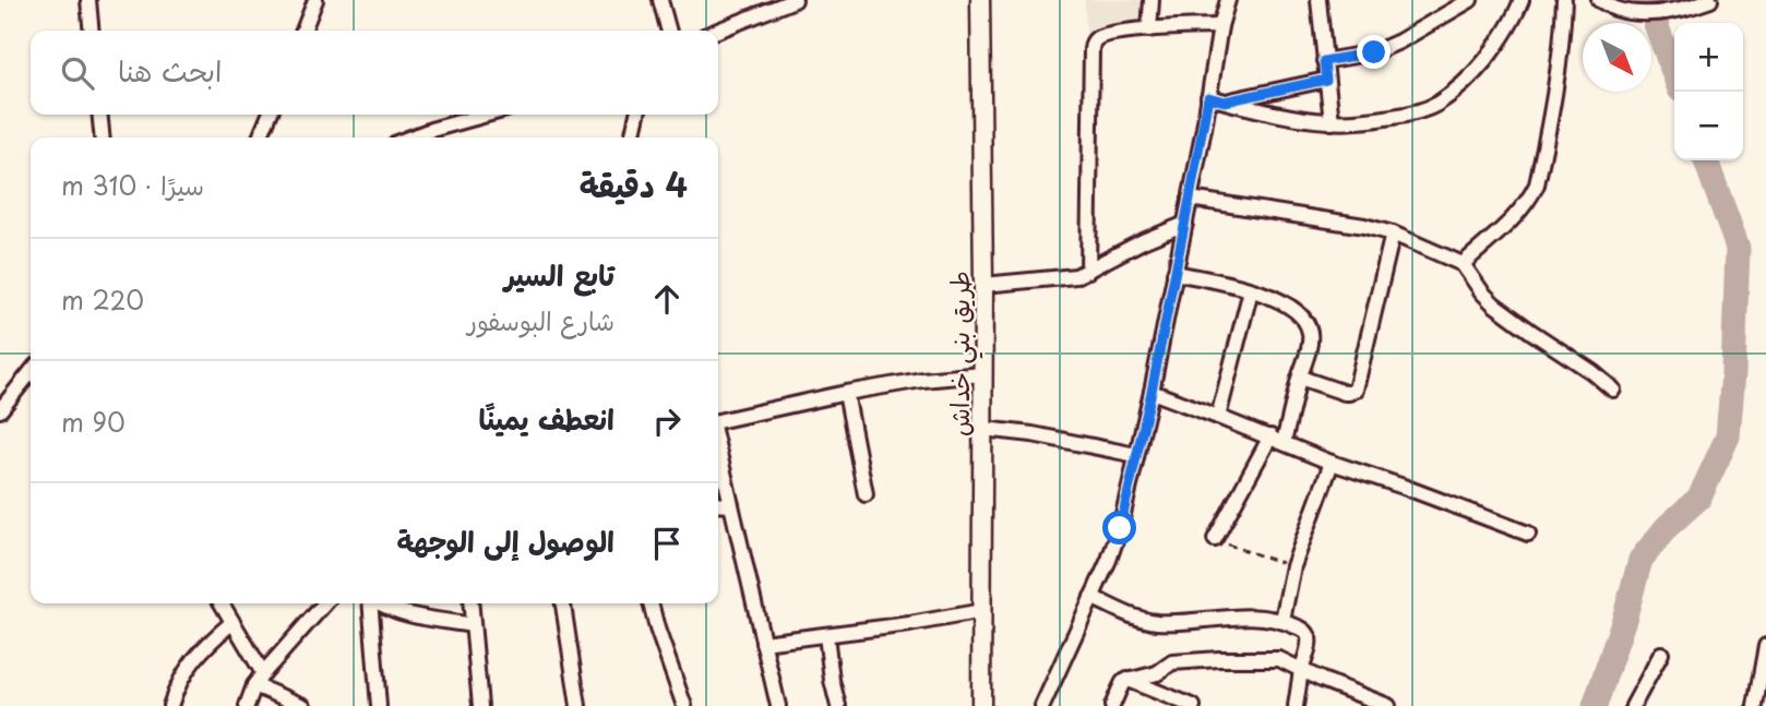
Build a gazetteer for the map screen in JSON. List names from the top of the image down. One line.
{"streets":{"main road":["طريق بني خداش"]},"north":"bottom right","page":{"map_buttons":["+","−"],"search":"ابحث هنا","heading":["4 دقيقة","سيرًا · 310 m"],"list":[["تابع السير","شارع البوسفور","220 m"],["انعطف يمينًا","90 m"],"الوصول إلى الوجهة"]}}
